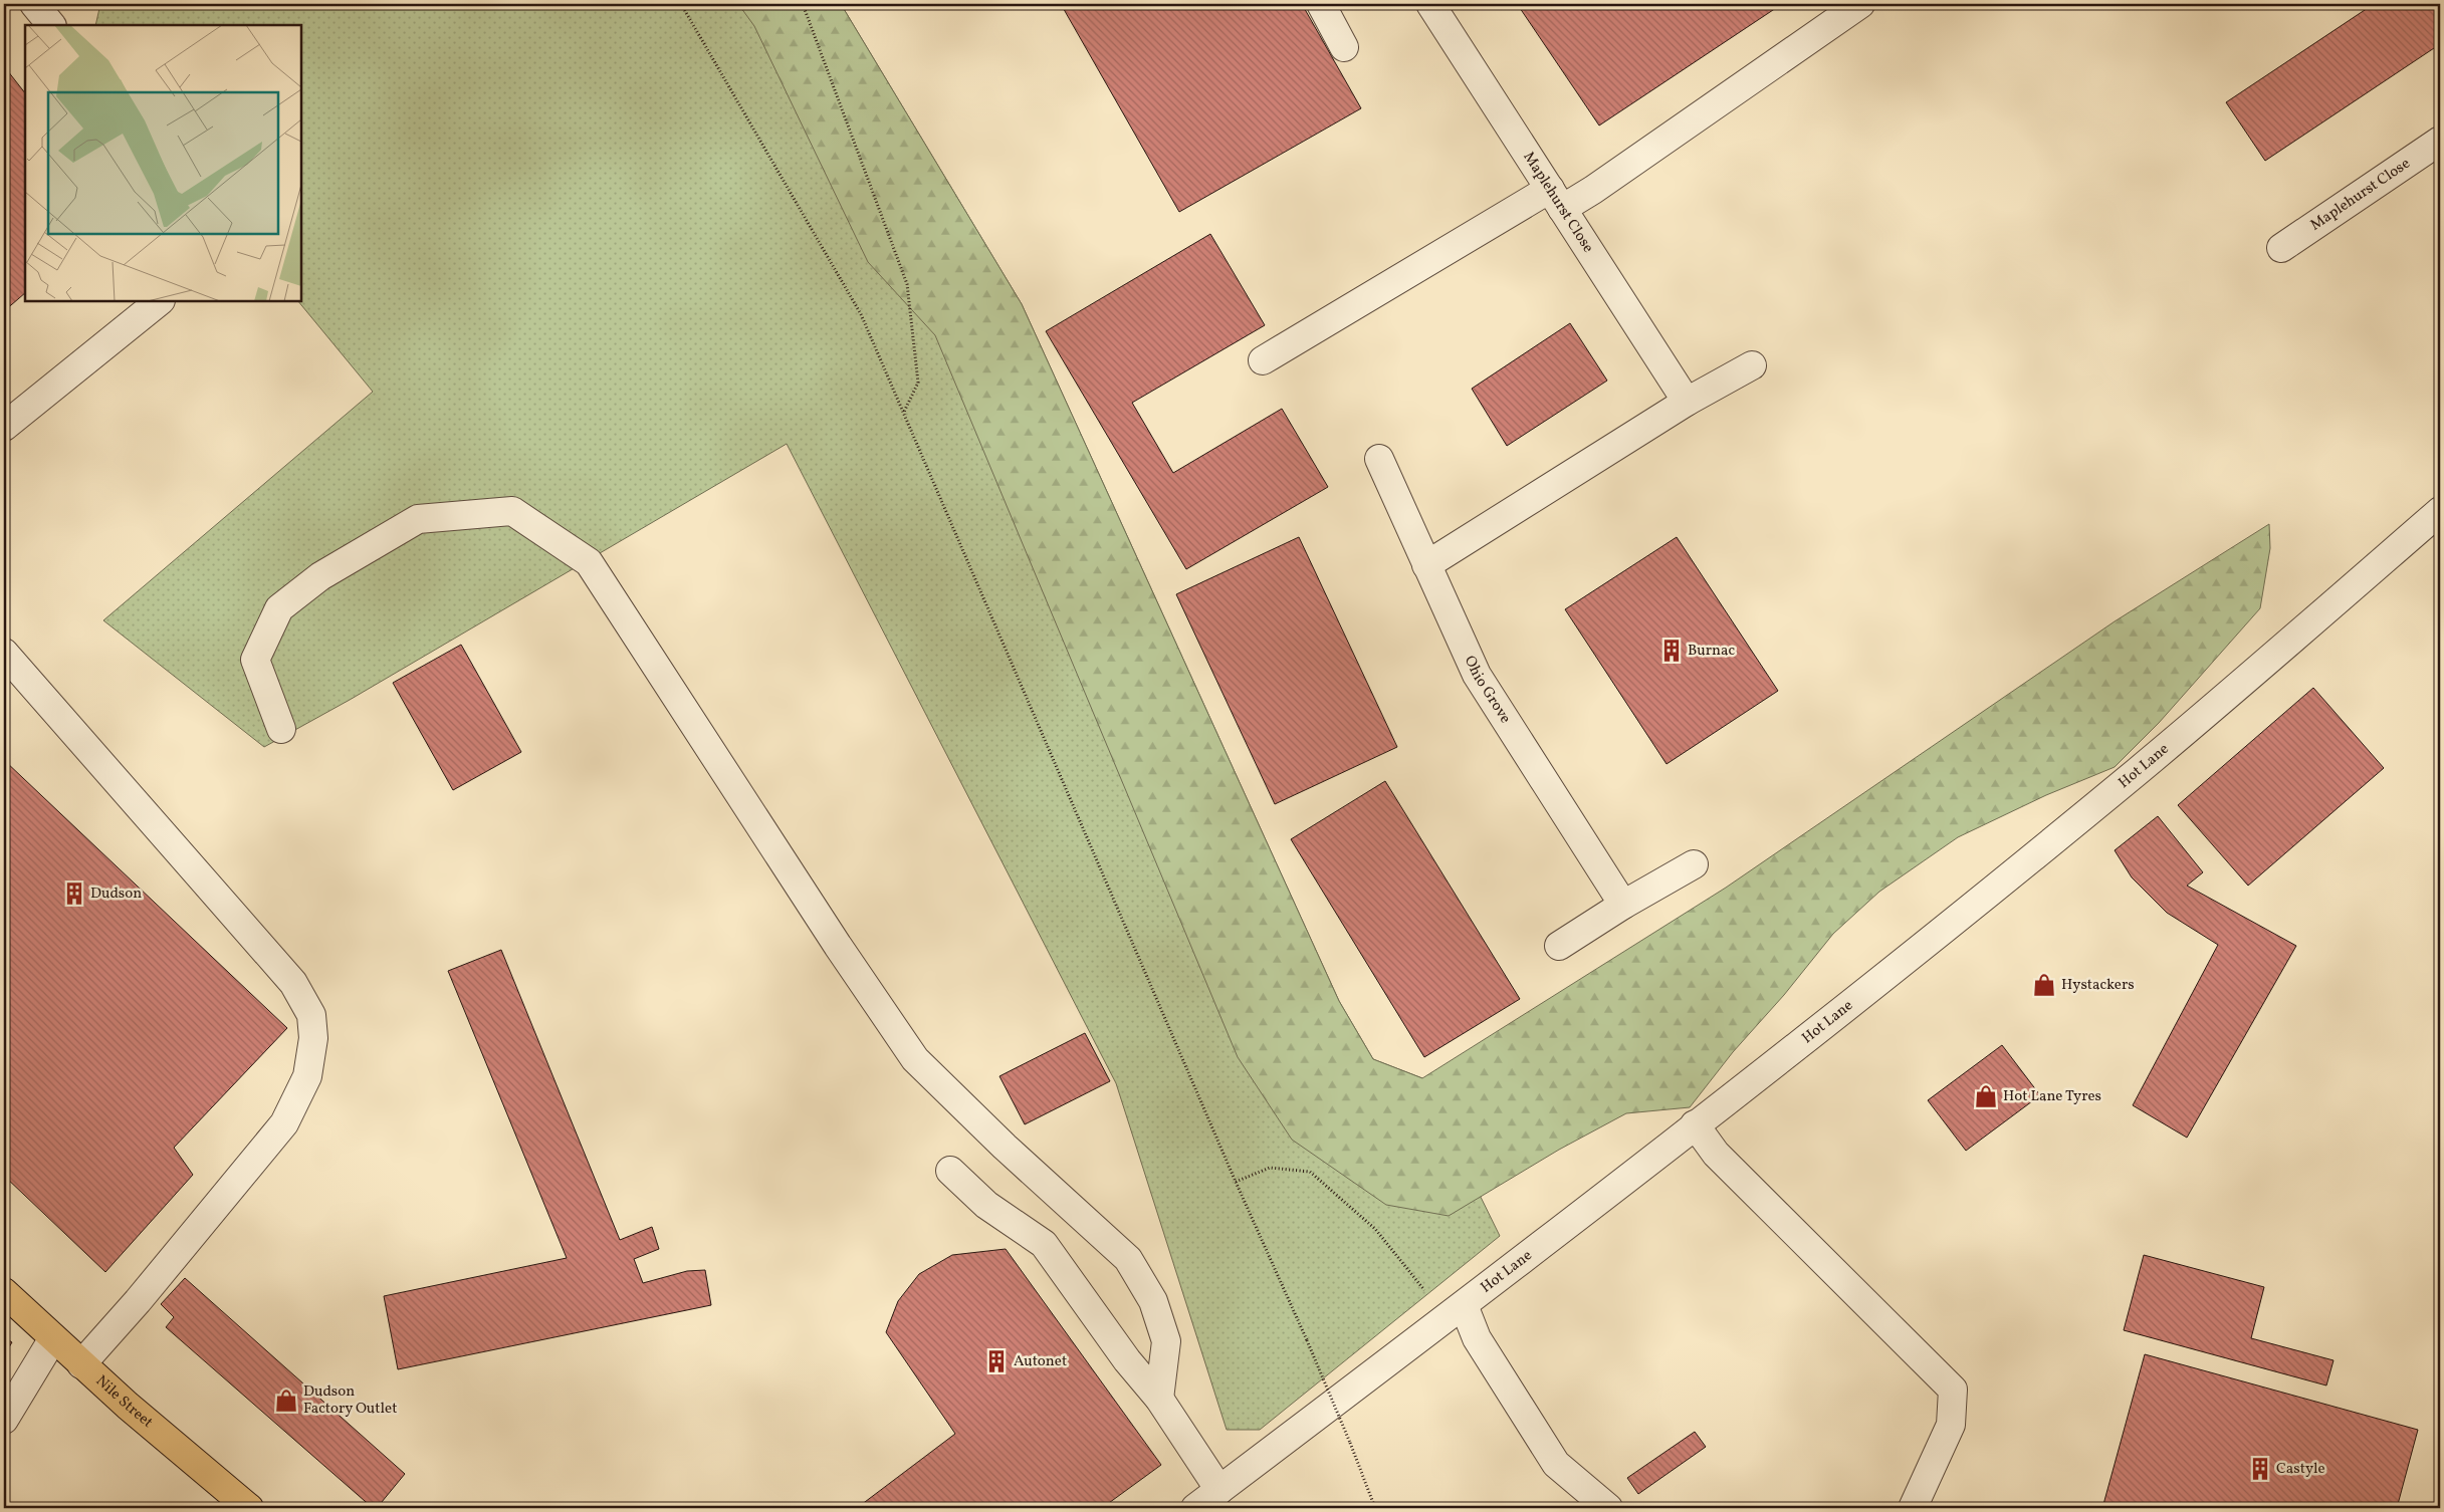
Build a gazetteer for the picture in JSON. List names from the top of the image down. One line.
{"streets":{"main road":["Nile Street"],"street":["Maplehurst Close","Ohio Grove","Hot Lane"]},"places":{"building":["Burnac","Dudson","Autonet","Castyle"],"shop":["Hystackers","Hot Lane Tyres","Dudson Factory Outlet"]}}
